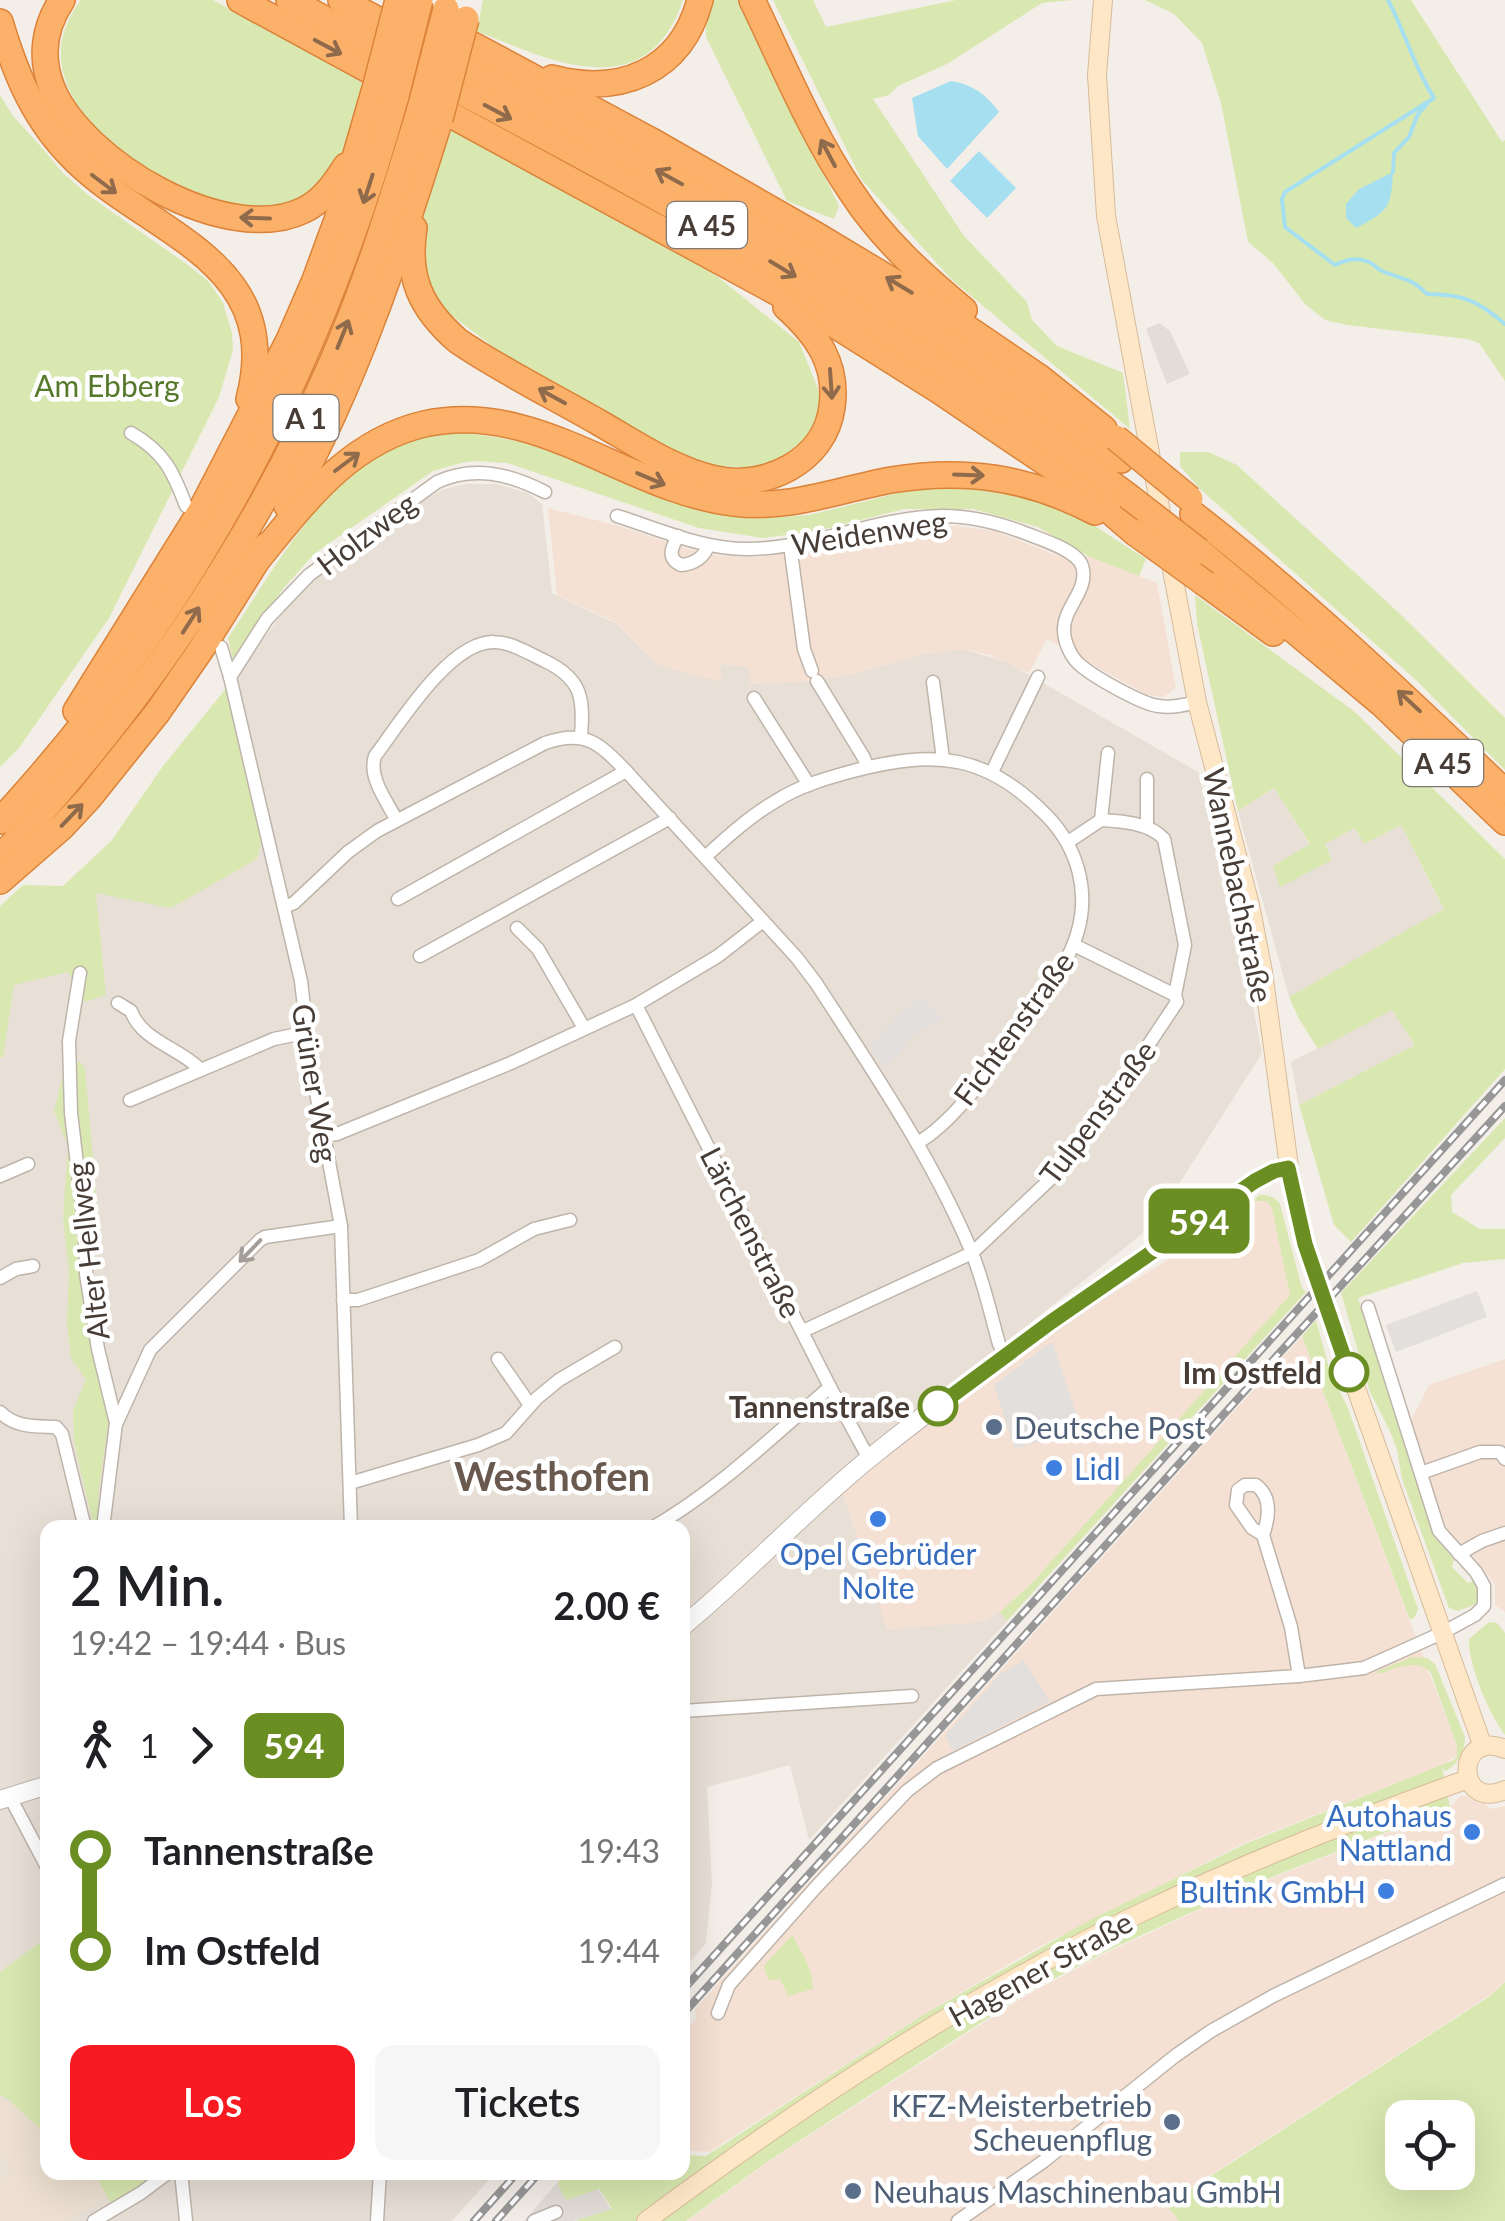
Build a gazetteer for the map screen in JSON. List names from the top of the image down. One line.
{"streets":{"highway":["A 45","A 1"],"main road":["Wannebachstraße","Hagener Straße"],"street":["Weidenweg","Holzweg","Fichtenstraße","Grüner Weg","Tulpenstraße","Lärchenstraße","Alter Hellweg"]},"crossings":[["Weidenweg","Wannebachstraße"],["Holzweg","Grüner Weg"],["Tulpenstraße","Lärchenstraße"]],"districts":["Westhofen"],"parks":["Am Ebberg"],"places":["Im Ostfeld","Tannenstraße","Deutsche Post","Lidl","Opel Gebrüder Nolte","Autohaus Nattland","Bultink GmbH","KFZ-Meisterbetrieb Scheuenpflug","Neuhaus Maschinenbau GmbH"],"lines":["bus line 594"],"page":{"on_map":"594","heading":["2 Min.","19:42 – 19:44 · Bus","2.00 €"],"legs":["1","594"],"list":[{"name":"Tannenstraße","value":"19:43"},{"name":"Im Ostfeld","value":"19:44"}],"buttons":["Los","Tickets"]}}
